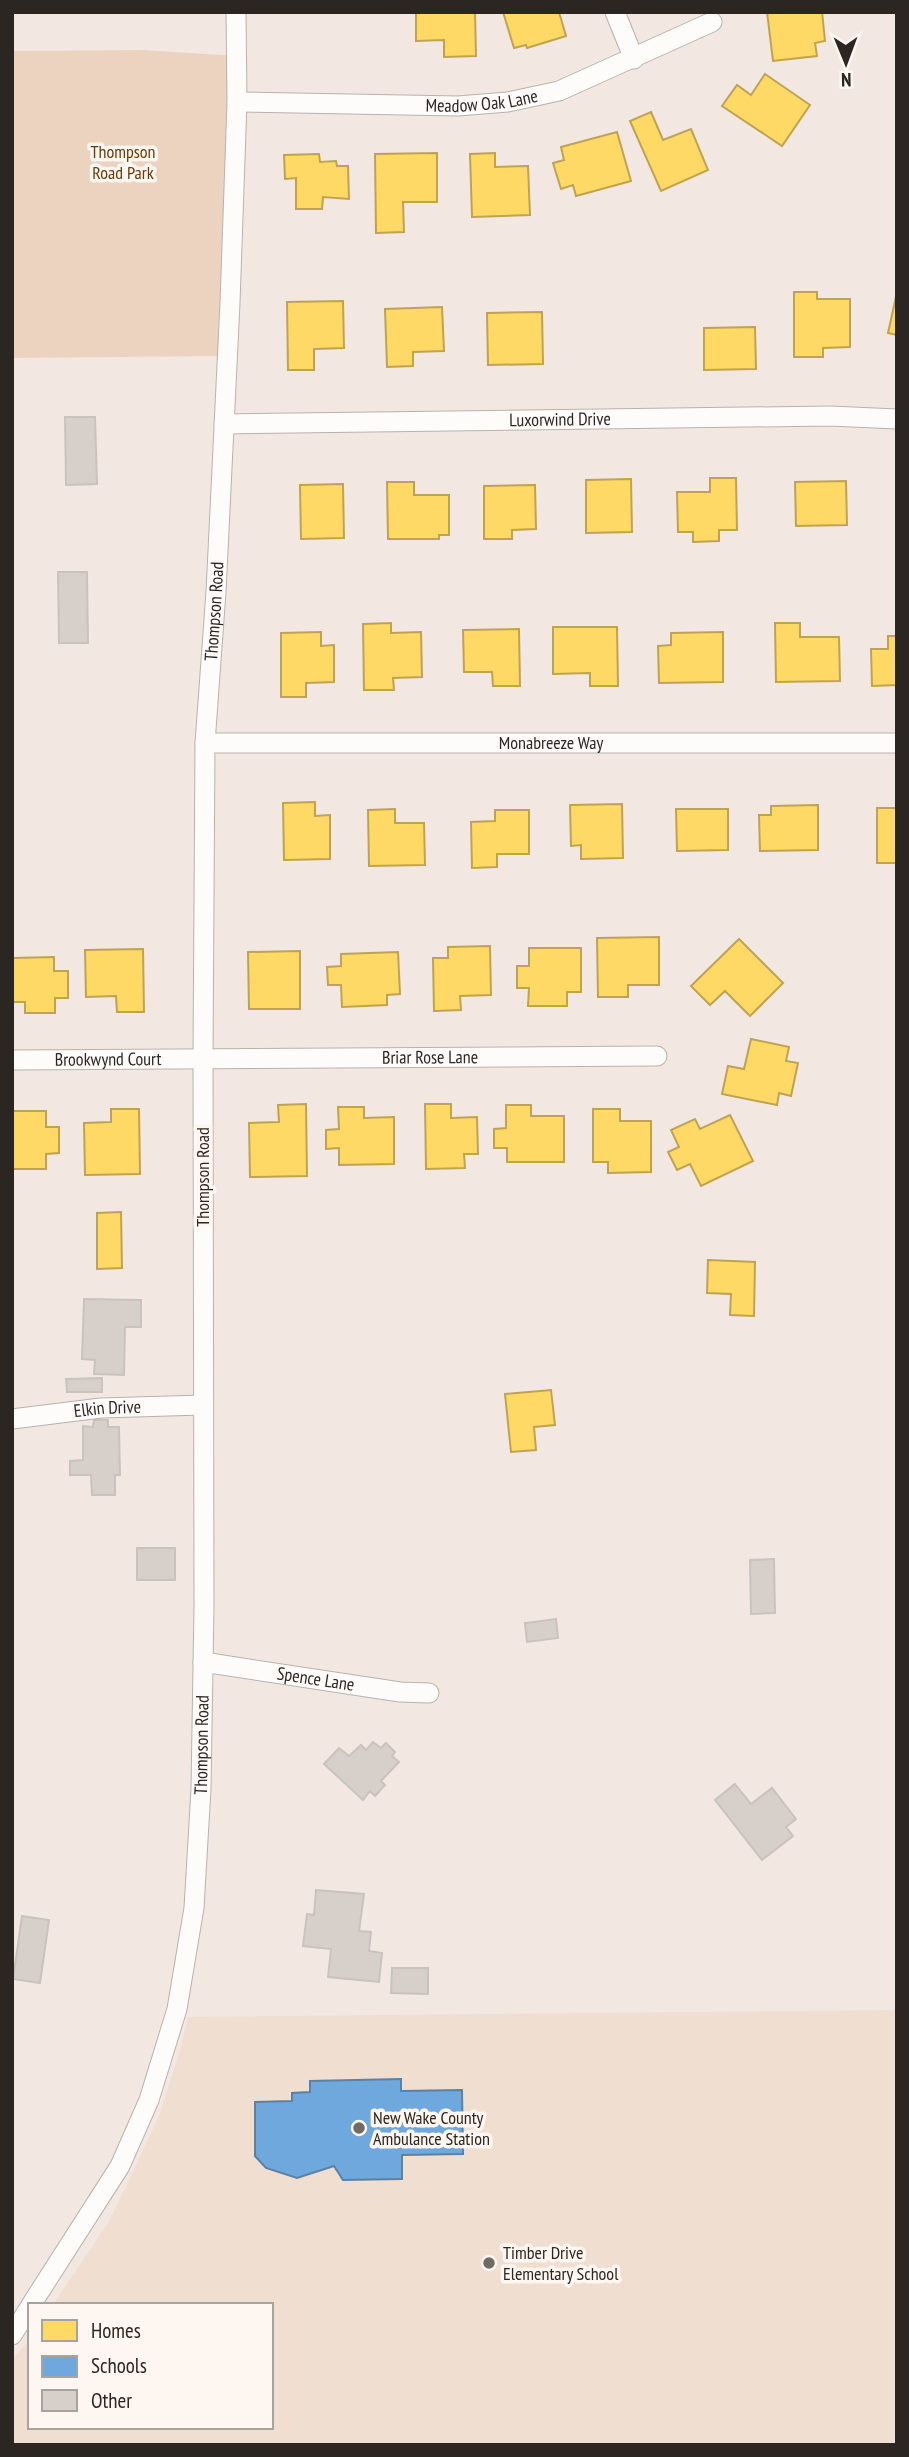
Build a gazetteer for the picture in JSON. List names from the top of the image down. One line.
{"streets":{"street":["Meadow Oak Lane","Luxorwind Drive","Thompson Road","Monabreeze Way","Briar Rose Lane","Brookwynd Court","Elkin Drive","Spence Lane"]},"crossings":[["Meadow Oak Lane","Thompson Road"],["Luxorwind Drive","Thompson Road"],["Thompson Road","Monabreeze Way"],["Thompson Road","Briar Rose Lane"],["Thompson Road","Brookwynd Court"],["Thompson Road","Elkin Drive"],["Thompson Road","Spence Lane"],["Briar Rose Lane","Brookwynd Court"]],"parks":["Thompson Road Park"],"places":["New Wake County Ambulance Station","Timber Drive Elementary School"],"legend":["Homes","Schools","Other"],"north":"bottom"}
